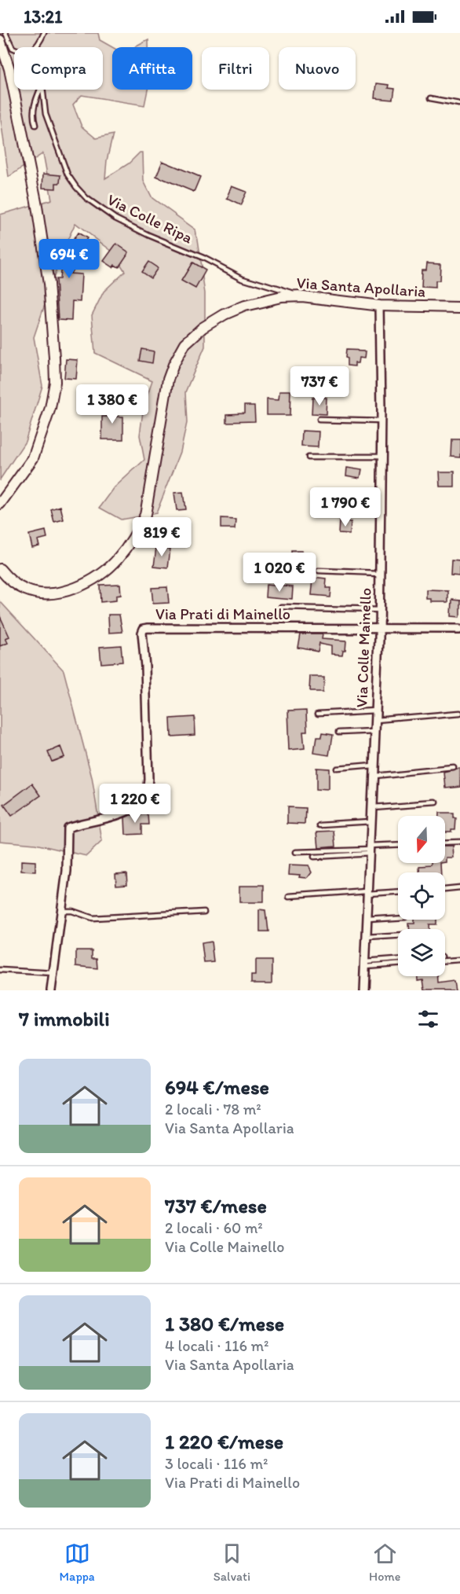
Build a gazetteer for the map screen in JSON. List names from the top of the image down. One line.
{"streets":{"street":["Via Santa Apollaria","Via Prati di Mainello","Via Colle Mainello"],"lane":["Via Colle Ripa"]},"crossings":[["Via Colle Ripa","Via Santa Apollaria"],["Via Santa Apollaria","Via Colle Mainello"],["Via Prati di Mainello","Via Colle Mainello"]],"north":"bottom","page":{"status":"13:21","chip":["Compra","Affitta","Filtri","Nuovo"],"price":["694 €","737 €","1 380 €","1 790 €","819 €","1 020 €","1 220 €"],"heading":"7 immobili","list":[{"name":"694 €/mese","note":"2 locali · 78 m² · Via Santa Apollaria"},{"name":"737 €/mese","note":"2 locali · 60 m² · Via Colle Mainello"},{"name":"1 380 €/mese","note":"4 locali · 116 m² · Via Santa Apollaria"},{"name":"1 220 €/mese","note":"3 locali · 116 m² · Via Prati di Mainello"}],"tabs":["Mappa","Salvati","Home"]}}
